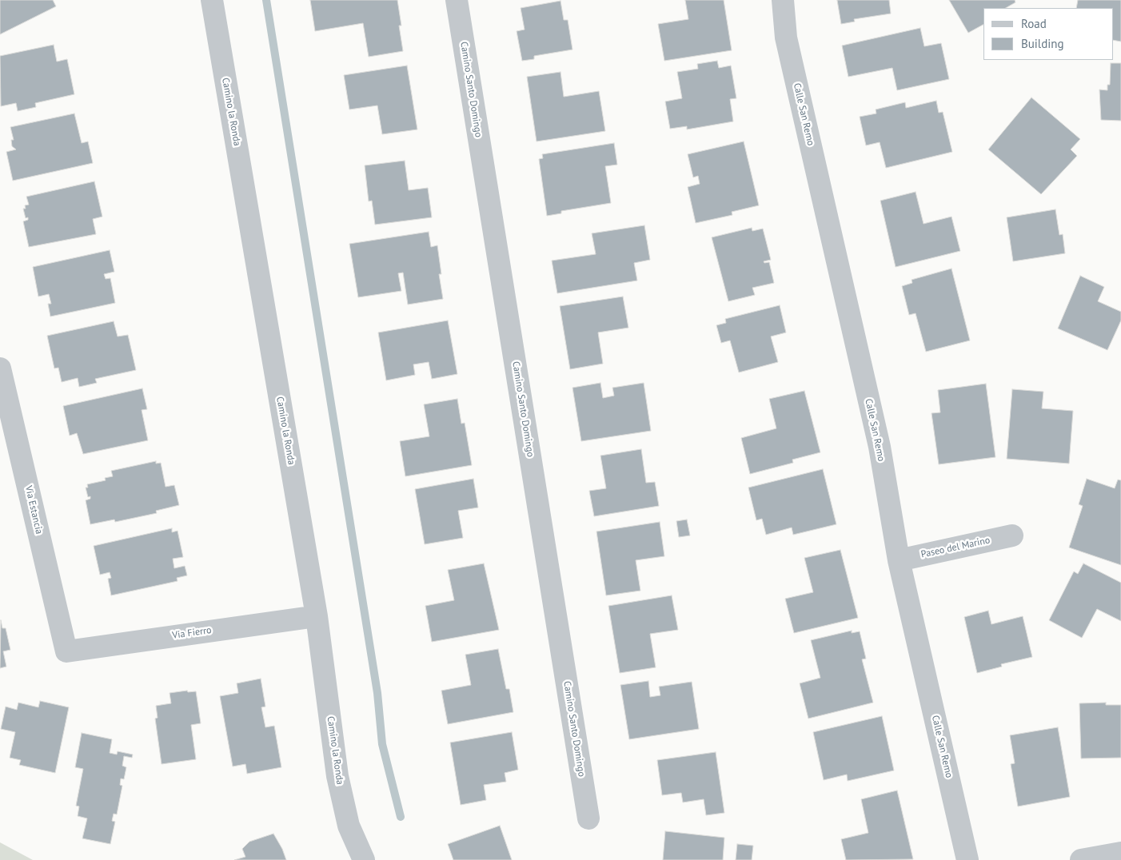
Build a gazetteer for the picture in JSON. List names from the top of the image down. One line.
{"streets":{"street":["Camino Santo Domingo","Camino la Ronda","Calle San Remo","Via Estancia","Paseo del Marino","Via Fierro"]},"crossings":[["Camino la Ronda","Via Fierro"],["Calle San Remo","Paseo del Marino"],["Via Estancia","Via Fierro"]],"legend":["Road","Building"]}
